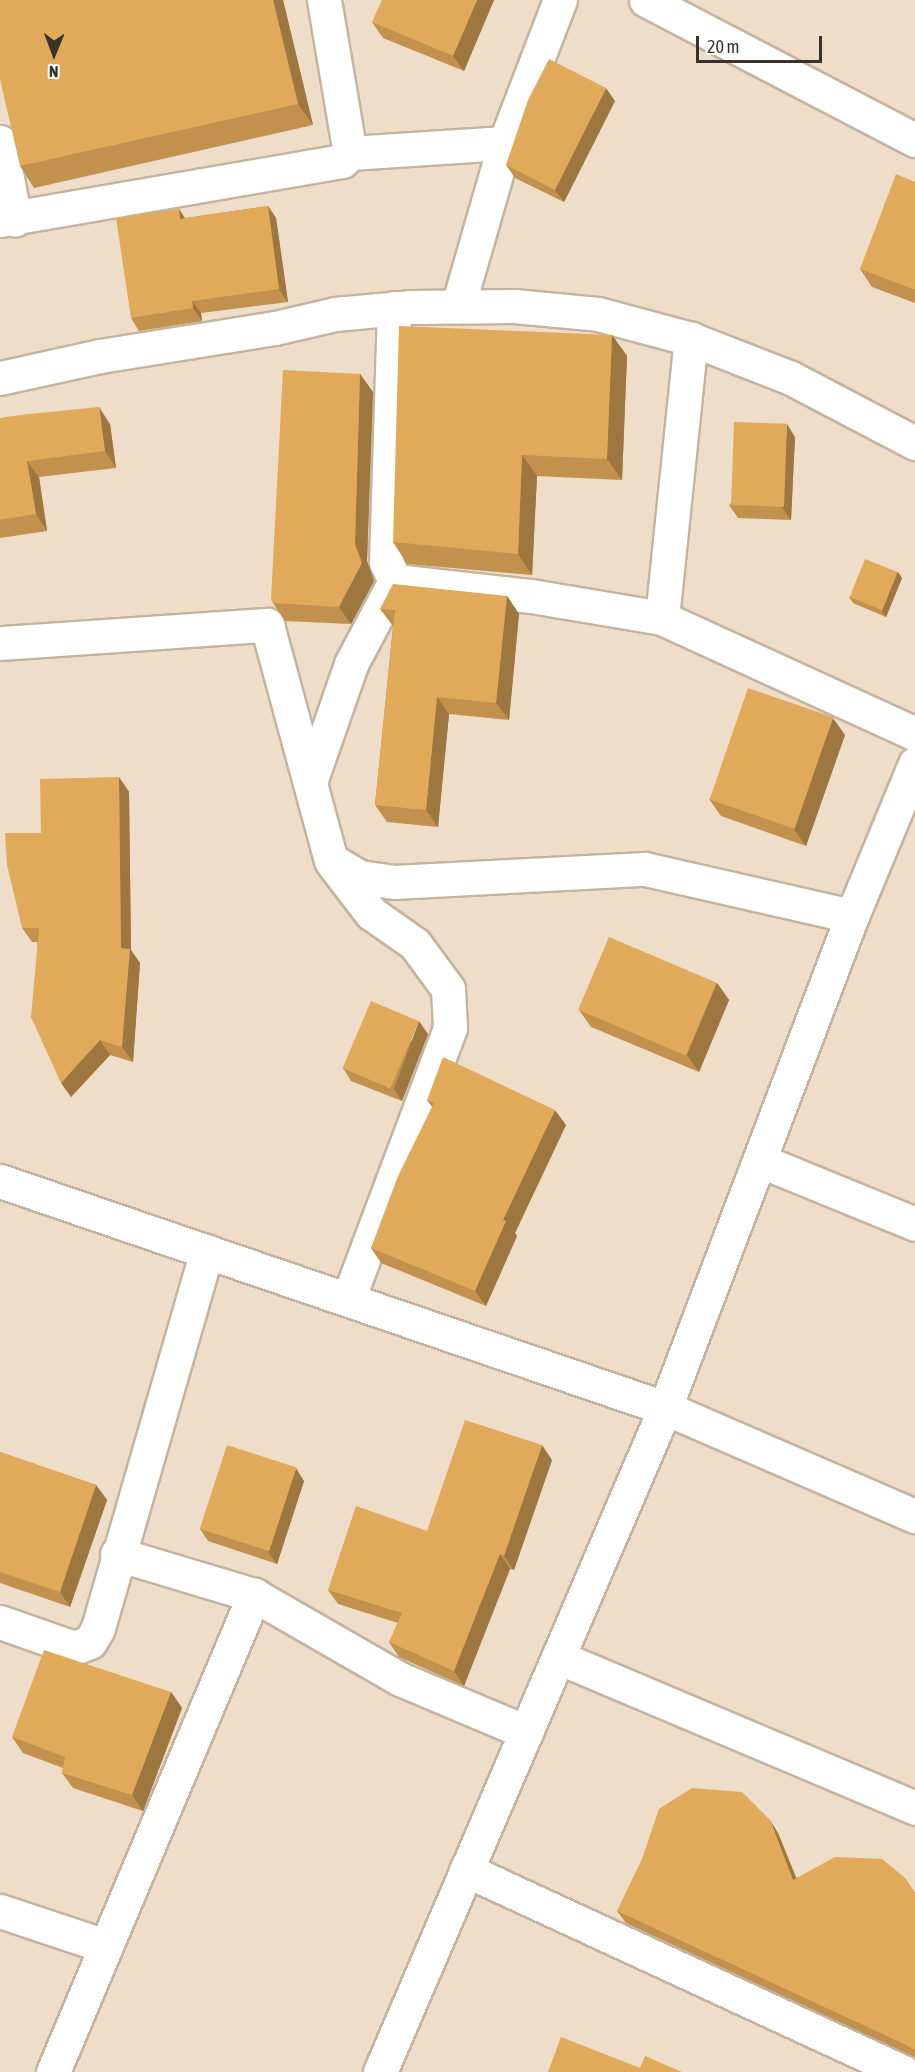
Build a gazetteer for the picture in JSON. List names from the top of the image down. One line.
{"scale_bar":"20 m","north":"bottom"}
